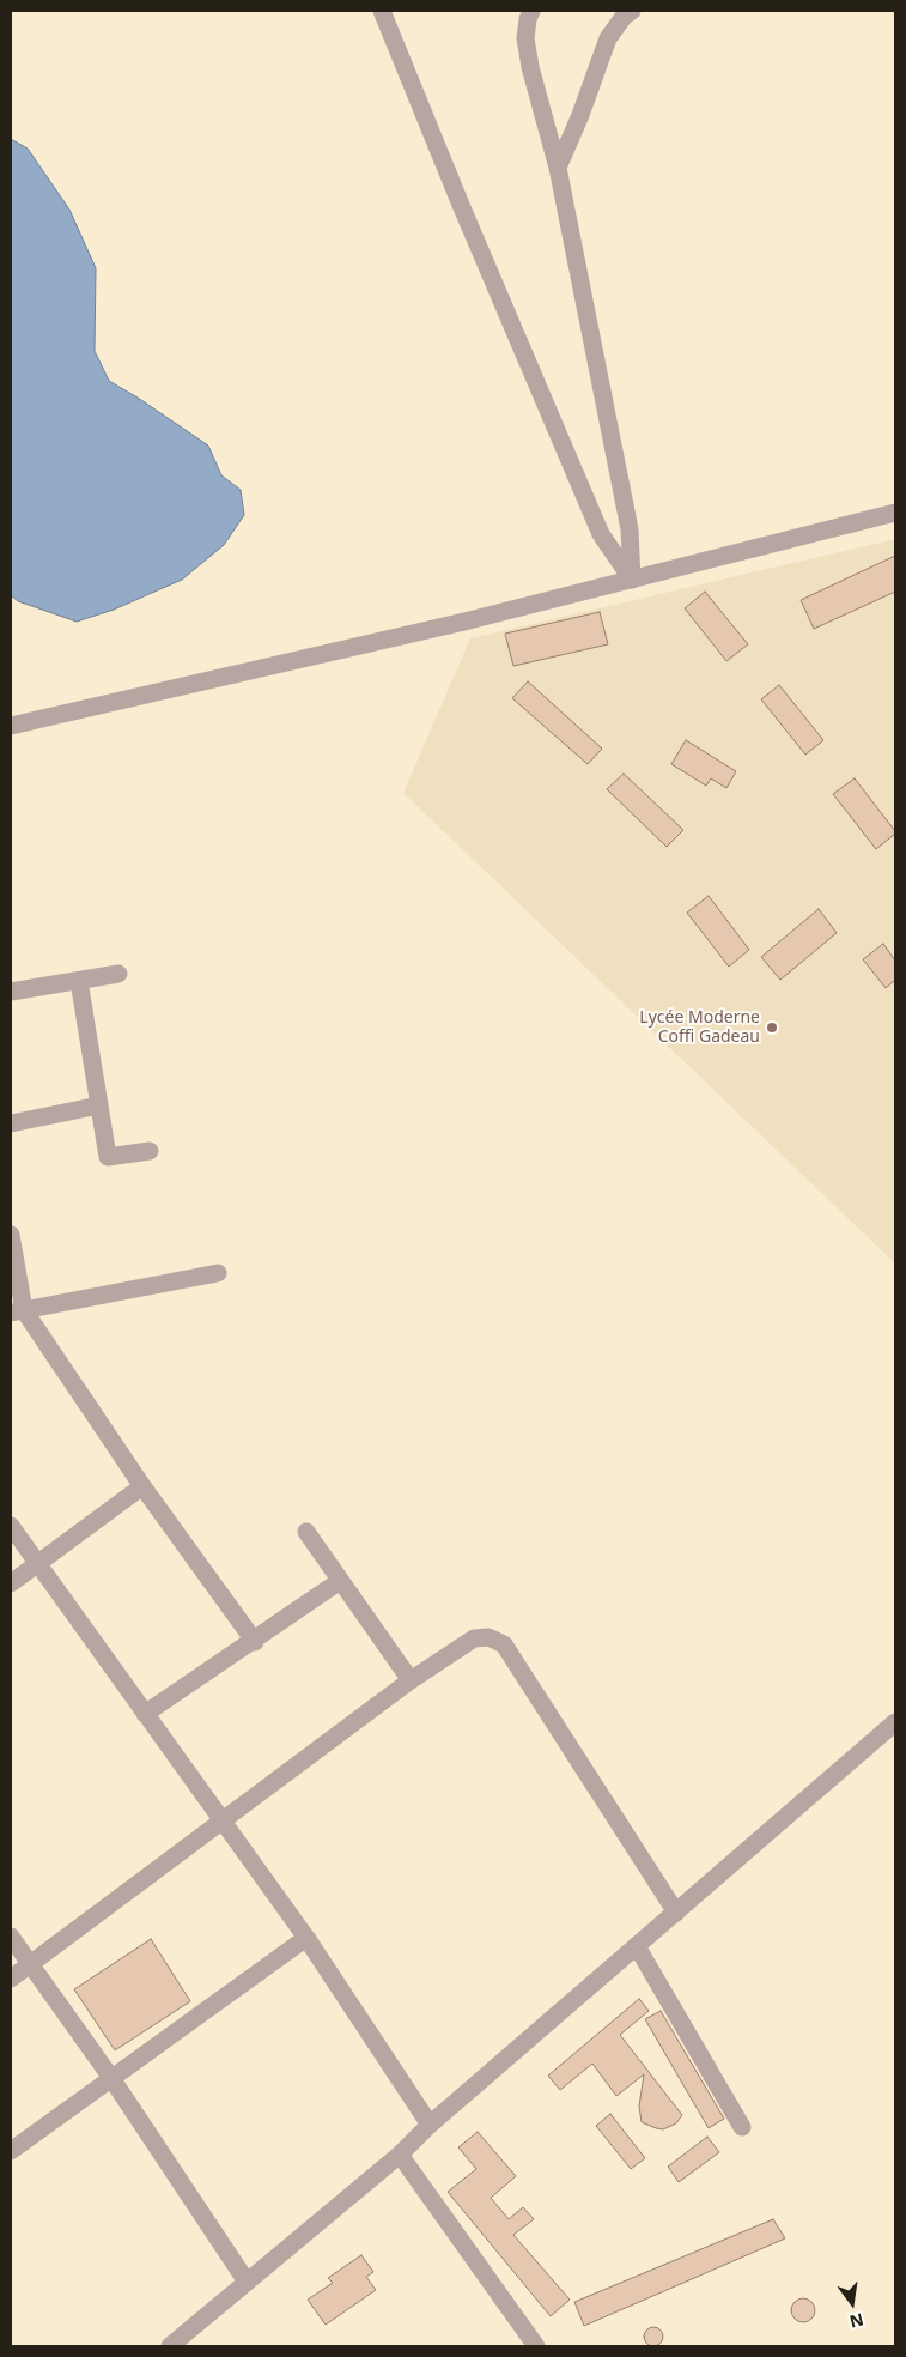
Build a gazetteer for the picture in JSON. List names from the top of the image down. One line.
{"places":["Lycée Moderne Coffi Gadeau"],"north":"bottom"}
